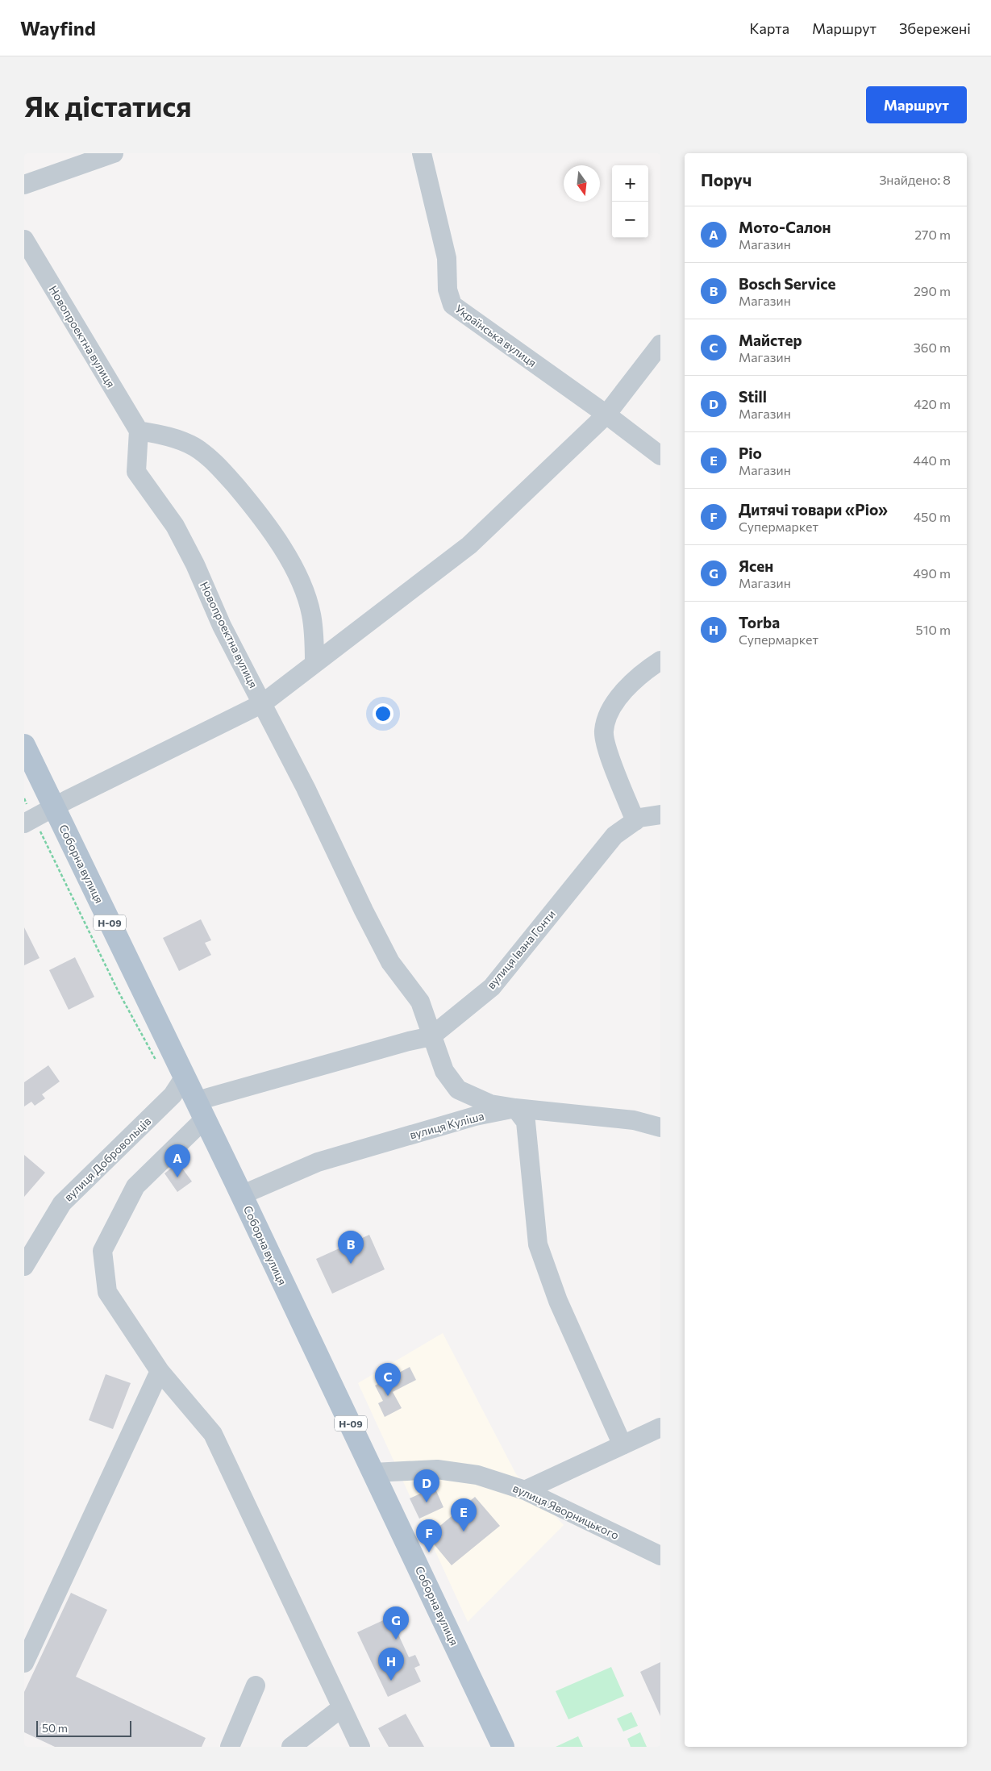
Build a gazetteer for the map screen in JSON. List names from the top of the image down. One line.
{"streets":{"main road":["Соборна вулиця","Н-09"],"street":["Українська вулиця","Новопроектна вулиця","вулиця Івана Гонти","вулиця Куліша","вулиця Добровольців","вулиця Яворницького"]},"crossings":[["Новопроектна вулиця","вулиця Івана Гонти"],["Новопроектна вулиця","вулиця Куліша"],["Соборна вулиця","вулиця Івана Гонти"],["Соборна вулиця","вулиця Куліша"],["Соборна вулиця","вулиця Добровольців"],["Соборна вулиця","вулиця Яворницького"]],"scale_bar":"50 m","north":"bottom","page":{"header":"Wayfind","nav":["Карта","Маршрут","Збережені"],"buttons":"Маршрут","title":"Як дістатися","heading":["Поруч","Знайдено: 8"],"map_buttons":["+","−"],"list":[{"mark":"A","name":"Мото-Салон","note":"Магазин","value":"270 m"},{"mark":"B","name":"Bosch Service","note":"Магазин","value":"290 m"},{"mark":"C","name":"Майстер","note":"Магазин","value":"360 m"},{"mark":"D","name":"Still","note":"Магазин","value":"420 m"},{"mark":"E","name":"Ріо","note":"Магазин","value":"440 m"},{"mark":"F","name":"Дитячі товари «Ріо»","note":"Супермаркет","value":"450 m"},{"mark":"G","name":"Ясен","note":"Магазин","value":"490 m"},{"mark":"H","name":"Torba","note":"Супермаркет","value":"510 m"}],"pins":["A","B","C","D","E","F","G","H"],"scale":"50 m"}}
